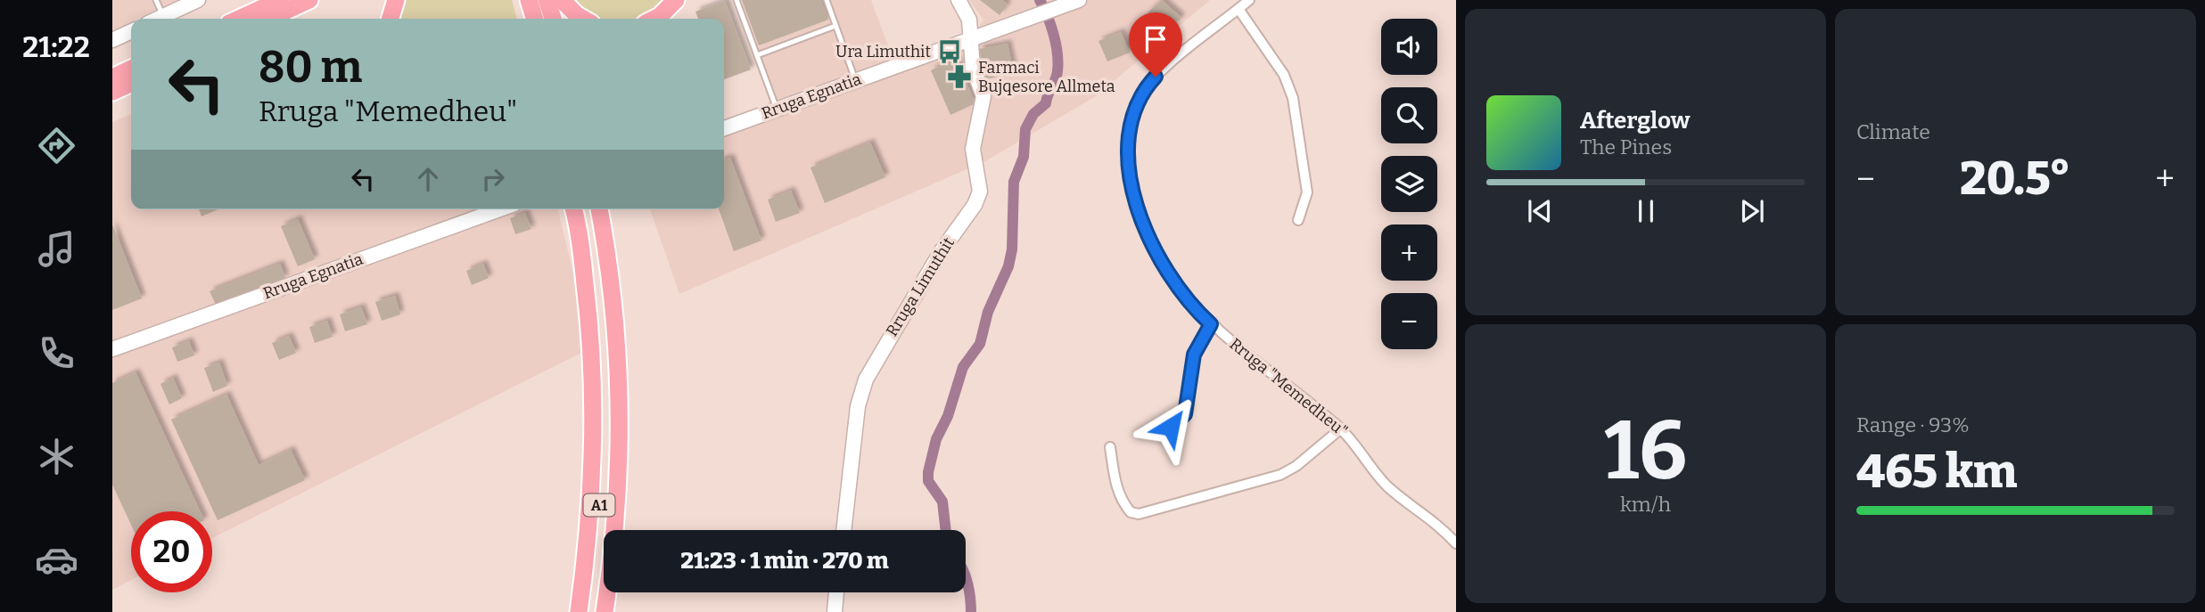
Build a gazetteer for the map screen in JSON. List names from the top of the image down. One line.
{"streets":{"highway":["A1"],"main road":["Rruga Egnatia","Rruga Limuthit"],"street":["Rruga \"Memedheu\""]},"crossings":[["Rruga Egnatia","Rruga Limuthit"]],"places":{"bus stop":["Ura Limuthit"],"pharmacy":["Farmaci Bujqesore Allmeta"]},"page":{"tabs":"21:22","tile":["Climate",["16","km/h"],["Range · 93%","465 km"]],"map_buttons":["+","−"],"turn":["80 m","Rruga \"Memedheu\""],"song":["Afterglow","The Pines"],"heat":["−","20.5°","+"],"limit":"20","trip":"21:23 · 1 min · 270 m"}}
